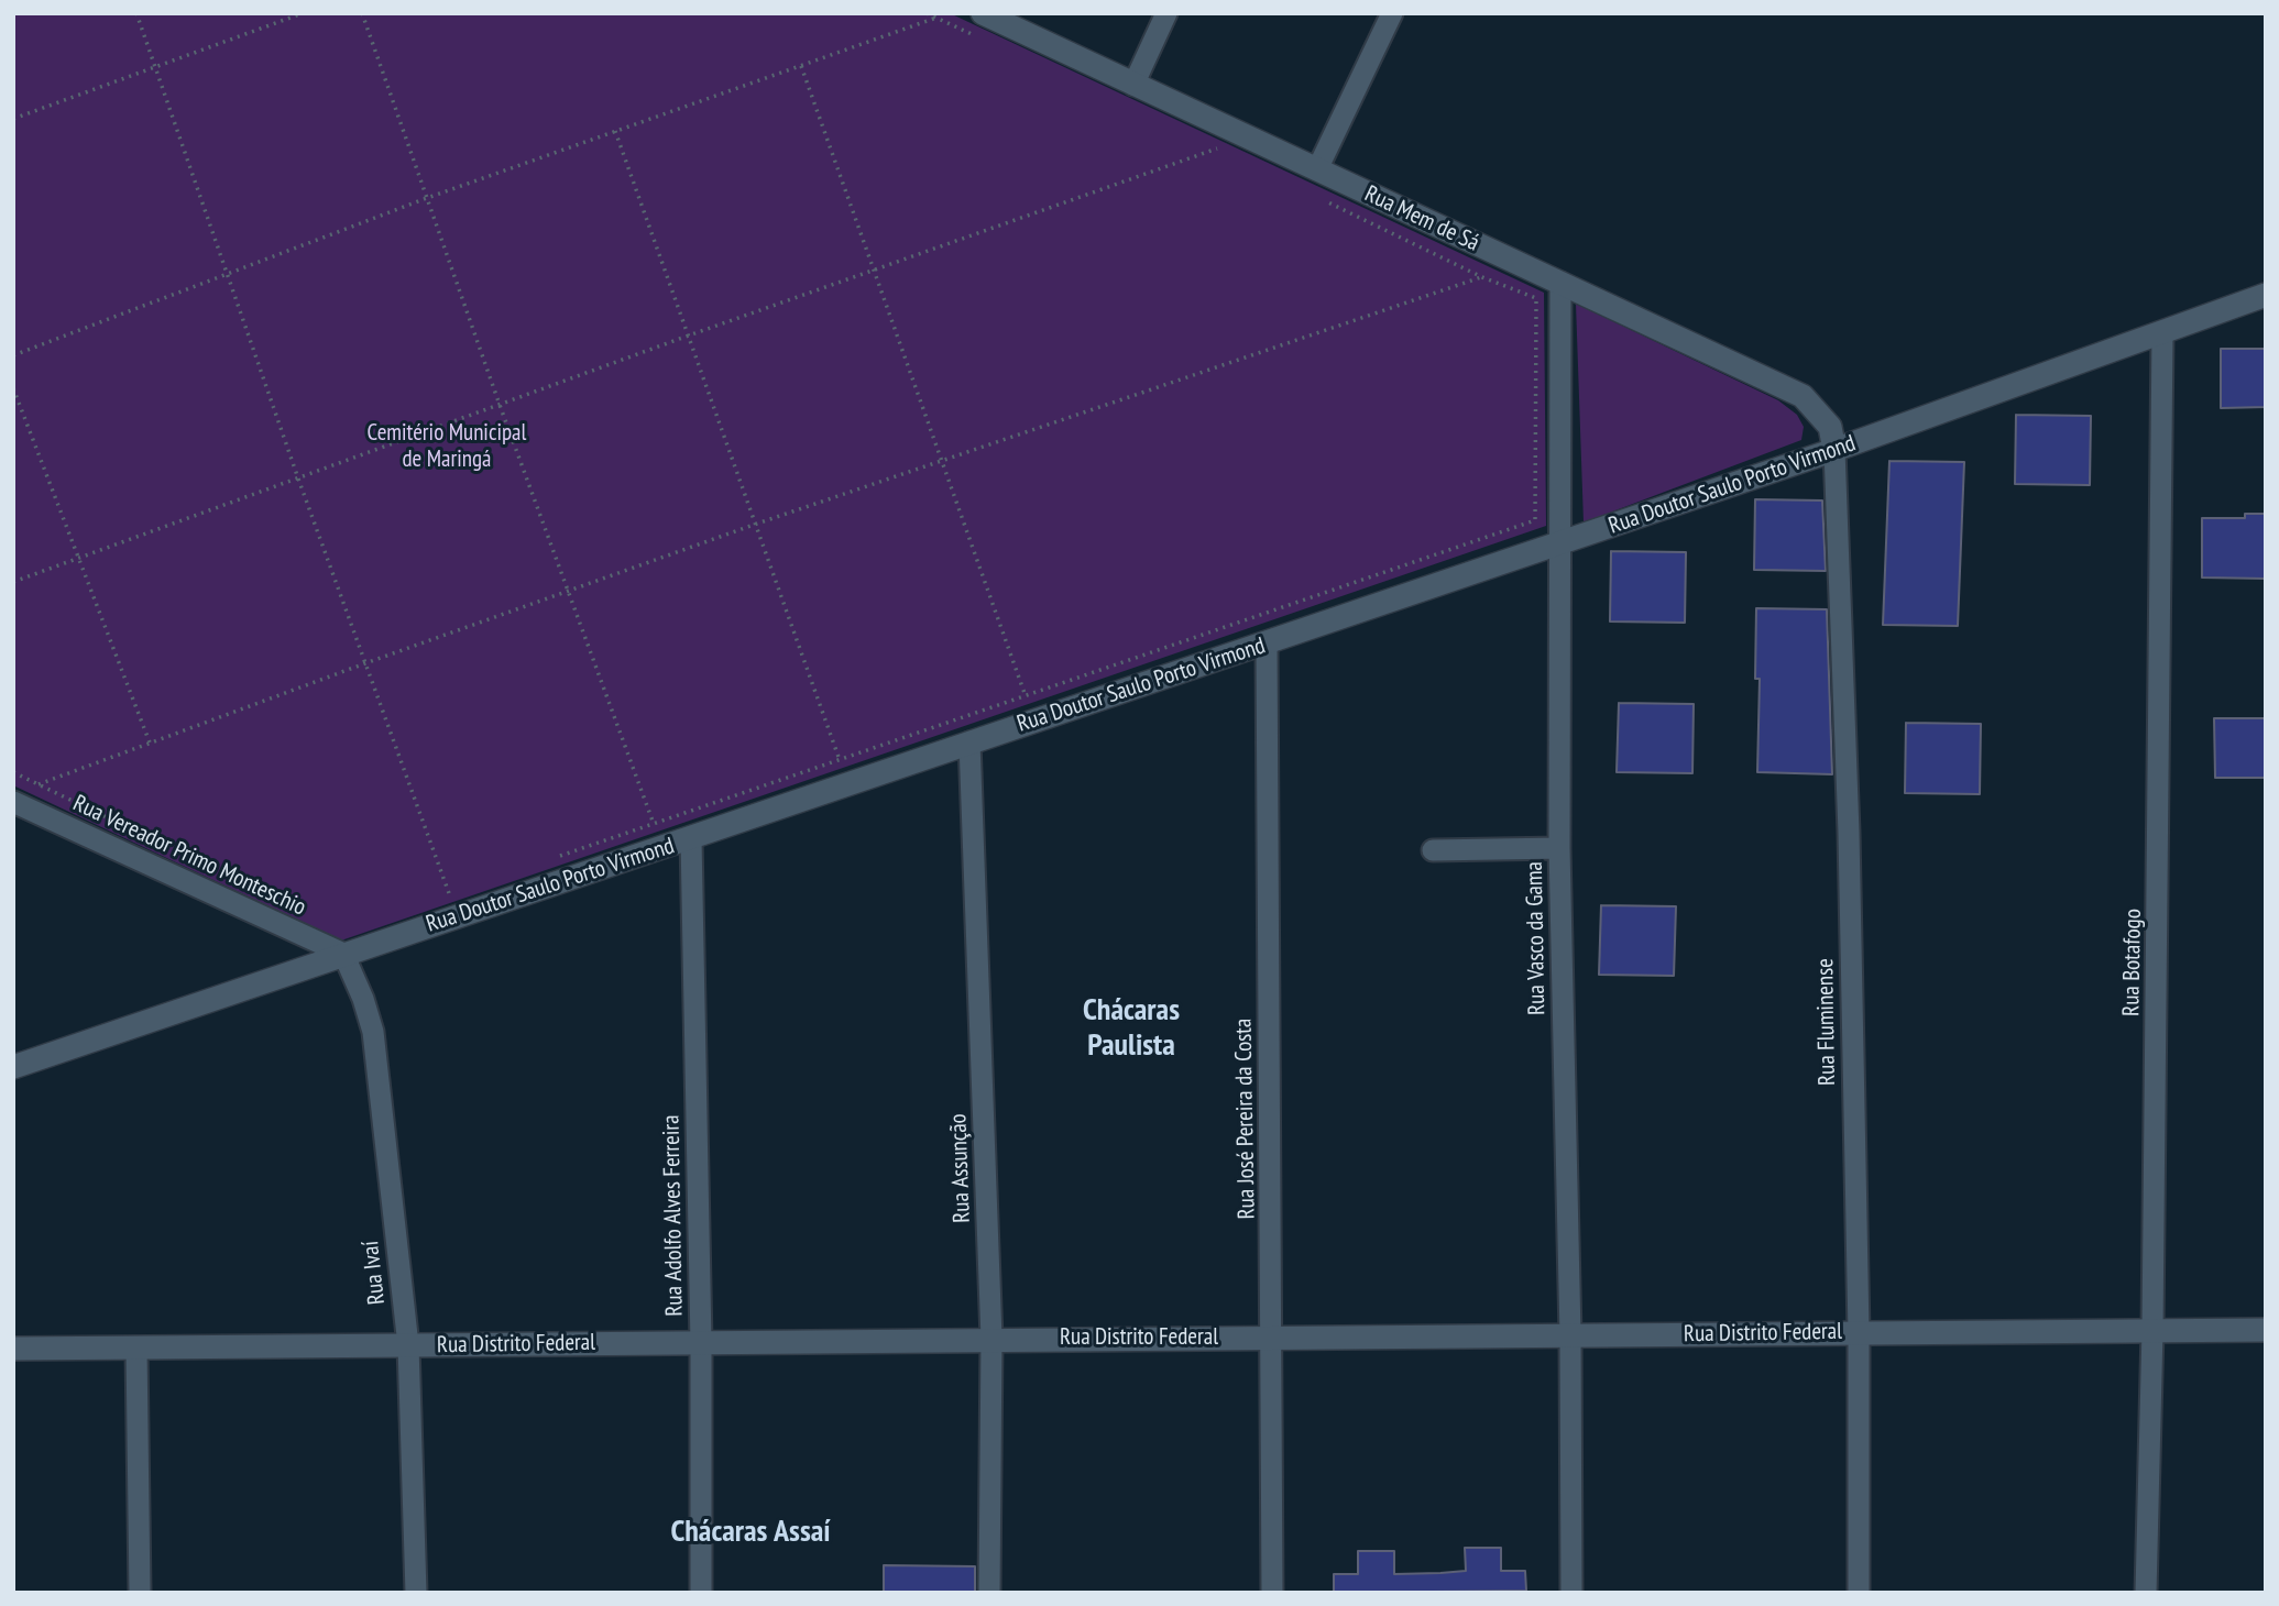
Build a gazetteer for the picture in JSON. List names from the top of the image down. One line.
{"streets":{"street":["Rua Mem de Sá","Rua Doutor Saulo Porto Virmond","Rua Vereador Primo Monteschio","Rua Vasco da Gama","Rua Botafogo","Rua Fluminense","Rua José Pereira da Costa","Rua Assunção","Rua Adolfo Alves Ferreira","Rua Ivaí","Rua Distrito Federal"]},"crossings":[["Rua Mem de Sá","Rua Doutor Saulo Porto Virmond"],["Rua Mem de Sá","Rua Vasco da Gama"],["Rua Mem de Sá","Rua Fluminense"],["Rua Doutor Saulo Porto Virmond","Rua Vereador Primo Monteschio"],["Rua Doutor Saulo Porto Virmond","Rua Vasco da Gama"],["Rua Doutor Saulo Porto Virmond","Rua Botafogo"],["Rua Doutor Saulo Porto Virmond","Rua Fluminense"],["Rua Doutor Saulo Porto Virmond","Rua José Pereira da Costa"],["Rua Doutor Saulo Porto Virmond","Rua Assunção"],["Rua Doutor Saulo Porto Virmond","Rua Adolfo Alves Ferreira"],["Rua Doutor Saulo Porto Virmond","Rua Ivaí"],["Rua Vereador Primo Monteschio","Rua Ivaí"],["Rua Vasco da Gama","Rua Distrito Federal"],["Rua Botafogo","Rua Distrito Federal"],["Rua Fluminense","Rua Distrito Federal"],["Rua José Pereira da Costa","Rua Distrito Federal"],["Rua Assunção","Rua Distrito Federal"],["Rua Adolfo Alves Ferreira","Rua Distrito Federal"],["Rua Ivaí","Rua Distrito Federal"]],"districts":["Chácaras Paulista","Chácaras Assaí"],"parks":["Cemitério Municipal de Maringá"]}
